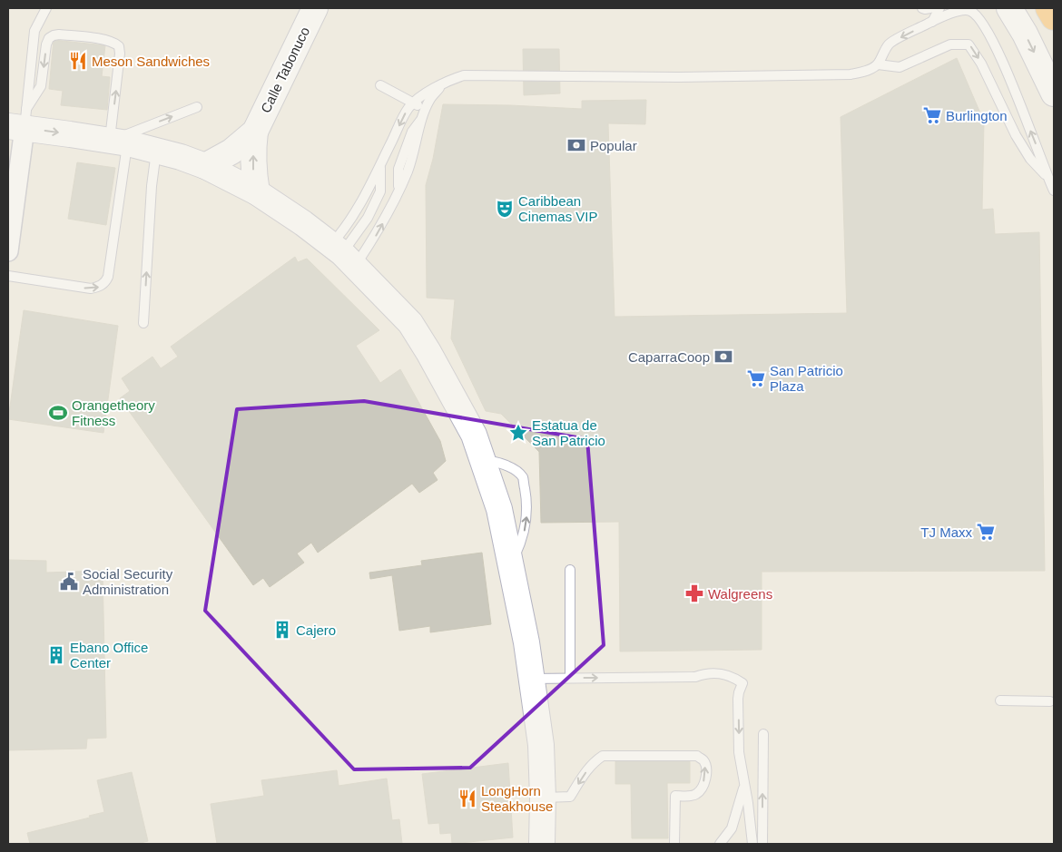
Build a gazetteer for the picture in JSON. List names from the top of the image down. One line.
{"streets":{"street":["Calle Tabonuco"]},"places":{"restaurant":["Meson Sandwiches","LongHorn Steakhouse"],"supermarket":["Burlington","San Patricio Plaza","TJ Maxx"],"bank":["Popular","CaparraCoop"],"theatre":["Caribbean Cinemas VIP"],"sports":["Orangetheory Fitness"],"place":["Estatua de San Patricio"],"public building":["Social Security Administration"],"pharmacy":["Walgreens"],"building":["Cajero","Ebano Office Center"]}}
